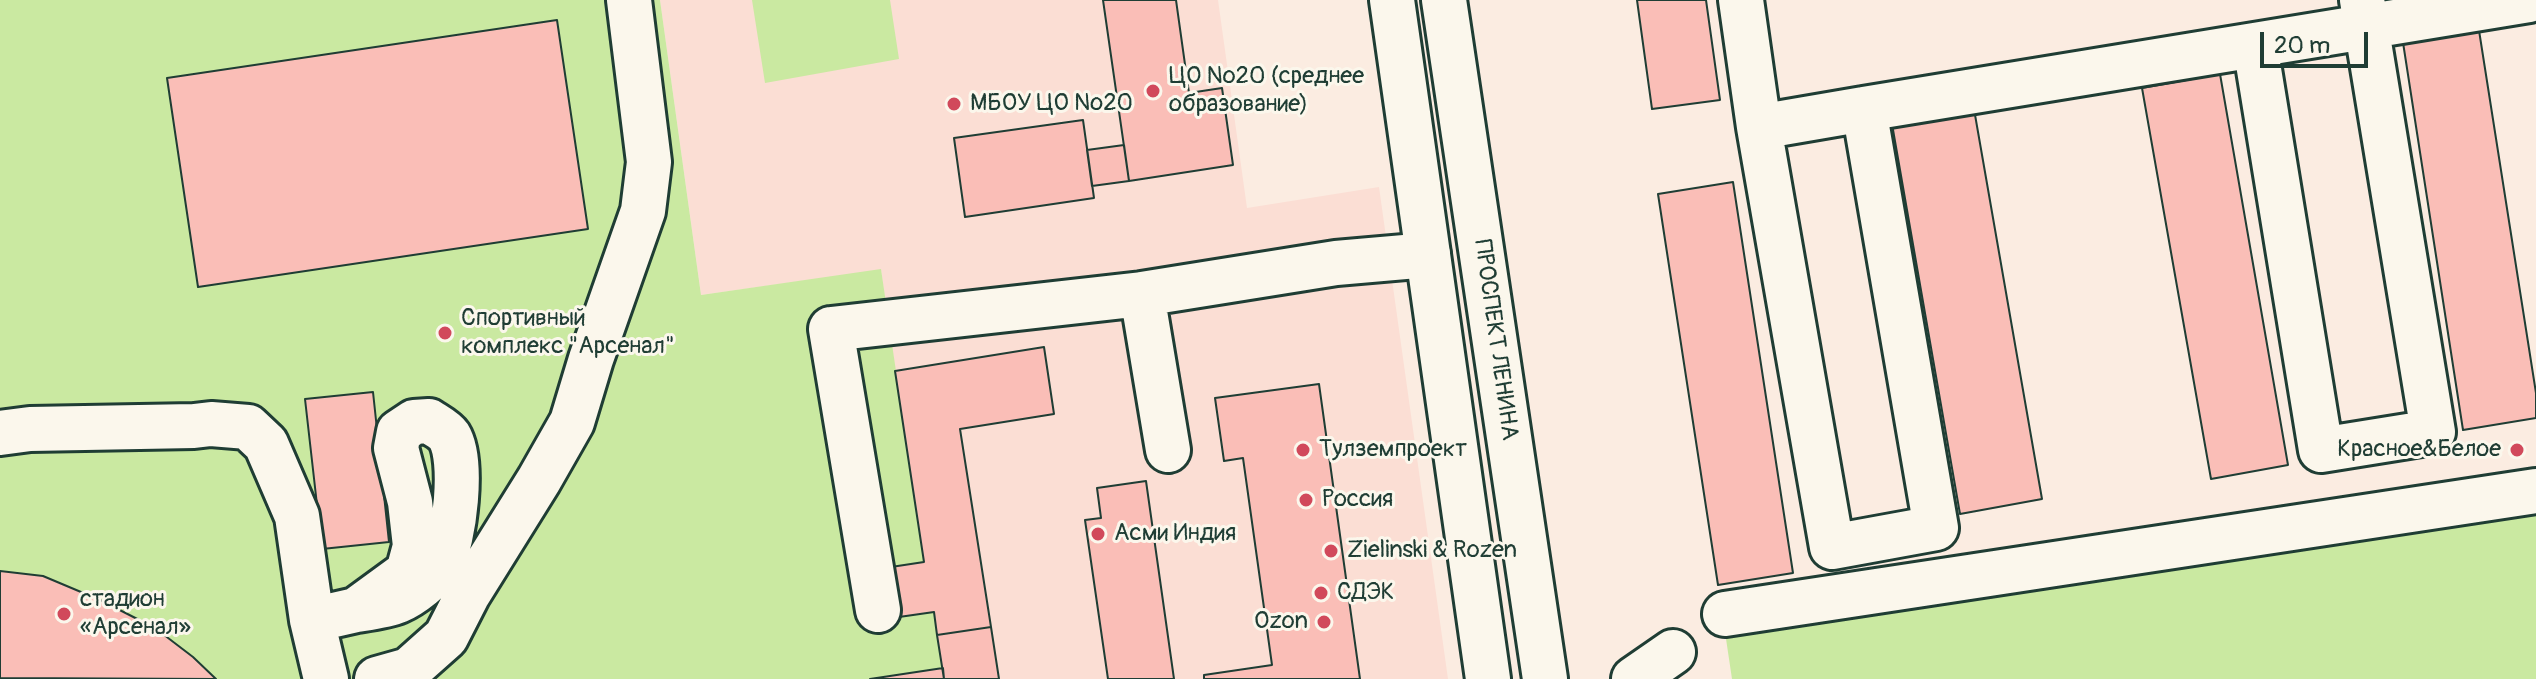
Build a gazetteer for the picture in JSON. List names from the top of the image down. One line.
{"streets":{"main road":["ПРОСПЕКТ ЛЕНИНА"]},"places":["ЦО №20 (среднее образование)","МБОУ ЦО №20","Спортивный комплекс \"Арсенал\"","Тулземпроект","Красное&Белое","Россия","Асми Индия","Zielinski & Rozen","СДЭК","стадион «Арсенал»","Ozon"],"scale_bar":"20 m"}
